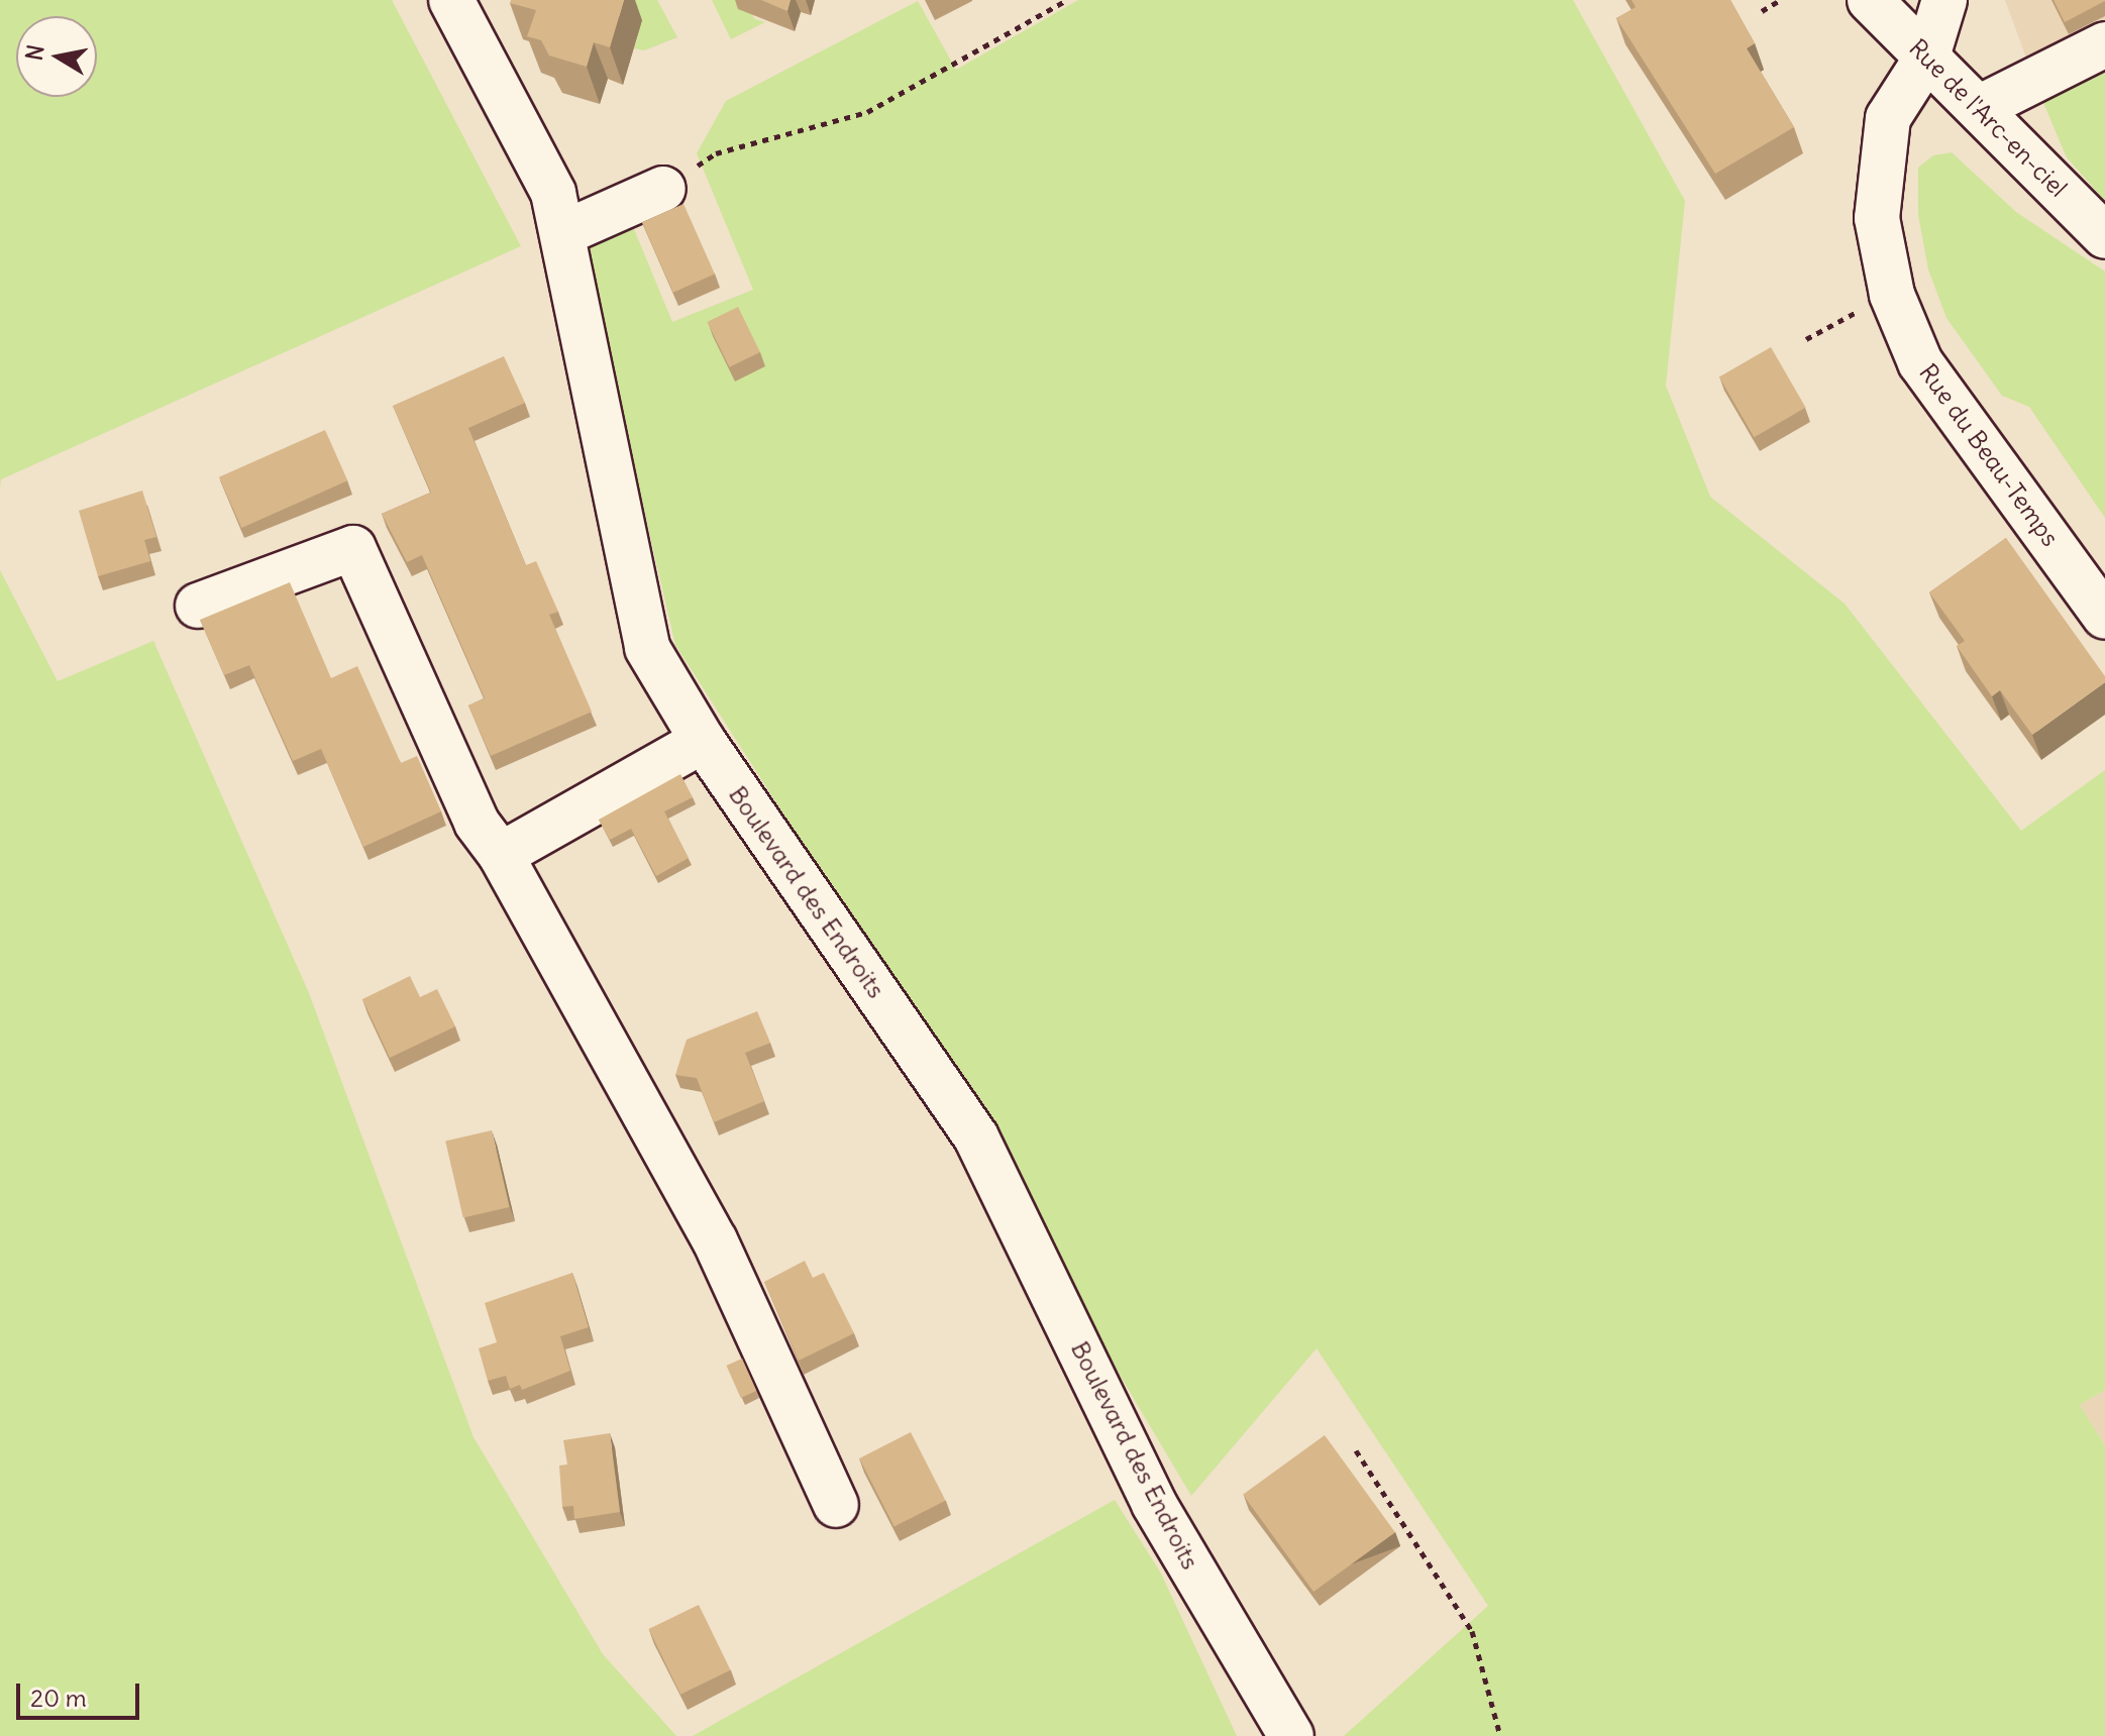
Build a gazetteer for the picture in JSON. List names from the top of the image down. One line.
{"streets":{"street":["Rue de l'Arc-en-ciel","Rue du Beau-Temps","Boulevard des Endroits"]},"crossings":[["Rue de l'Arc-en-ciel","Rue du Beau-Temps"]],"scale_bar":"20 m","north":"left"}
